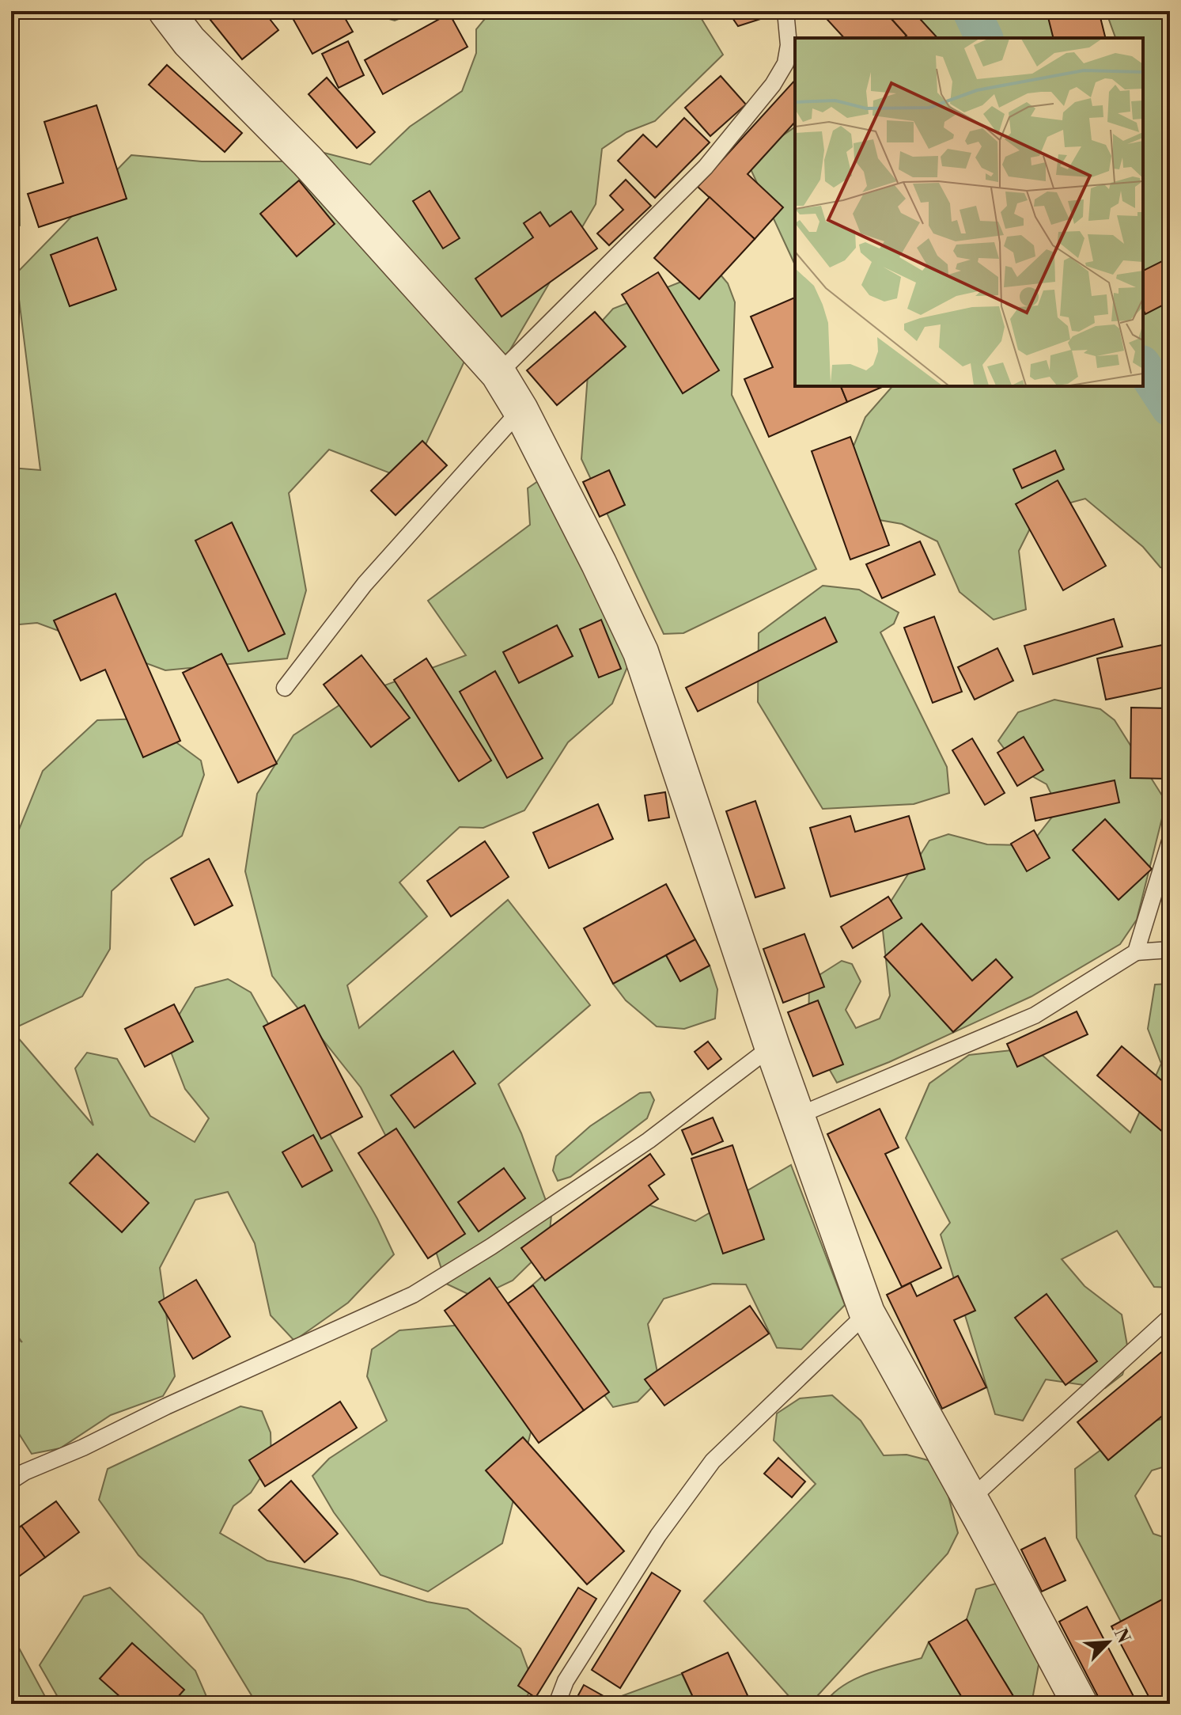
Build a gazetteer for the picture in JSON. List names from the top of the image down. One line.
{"north":"top right"}
